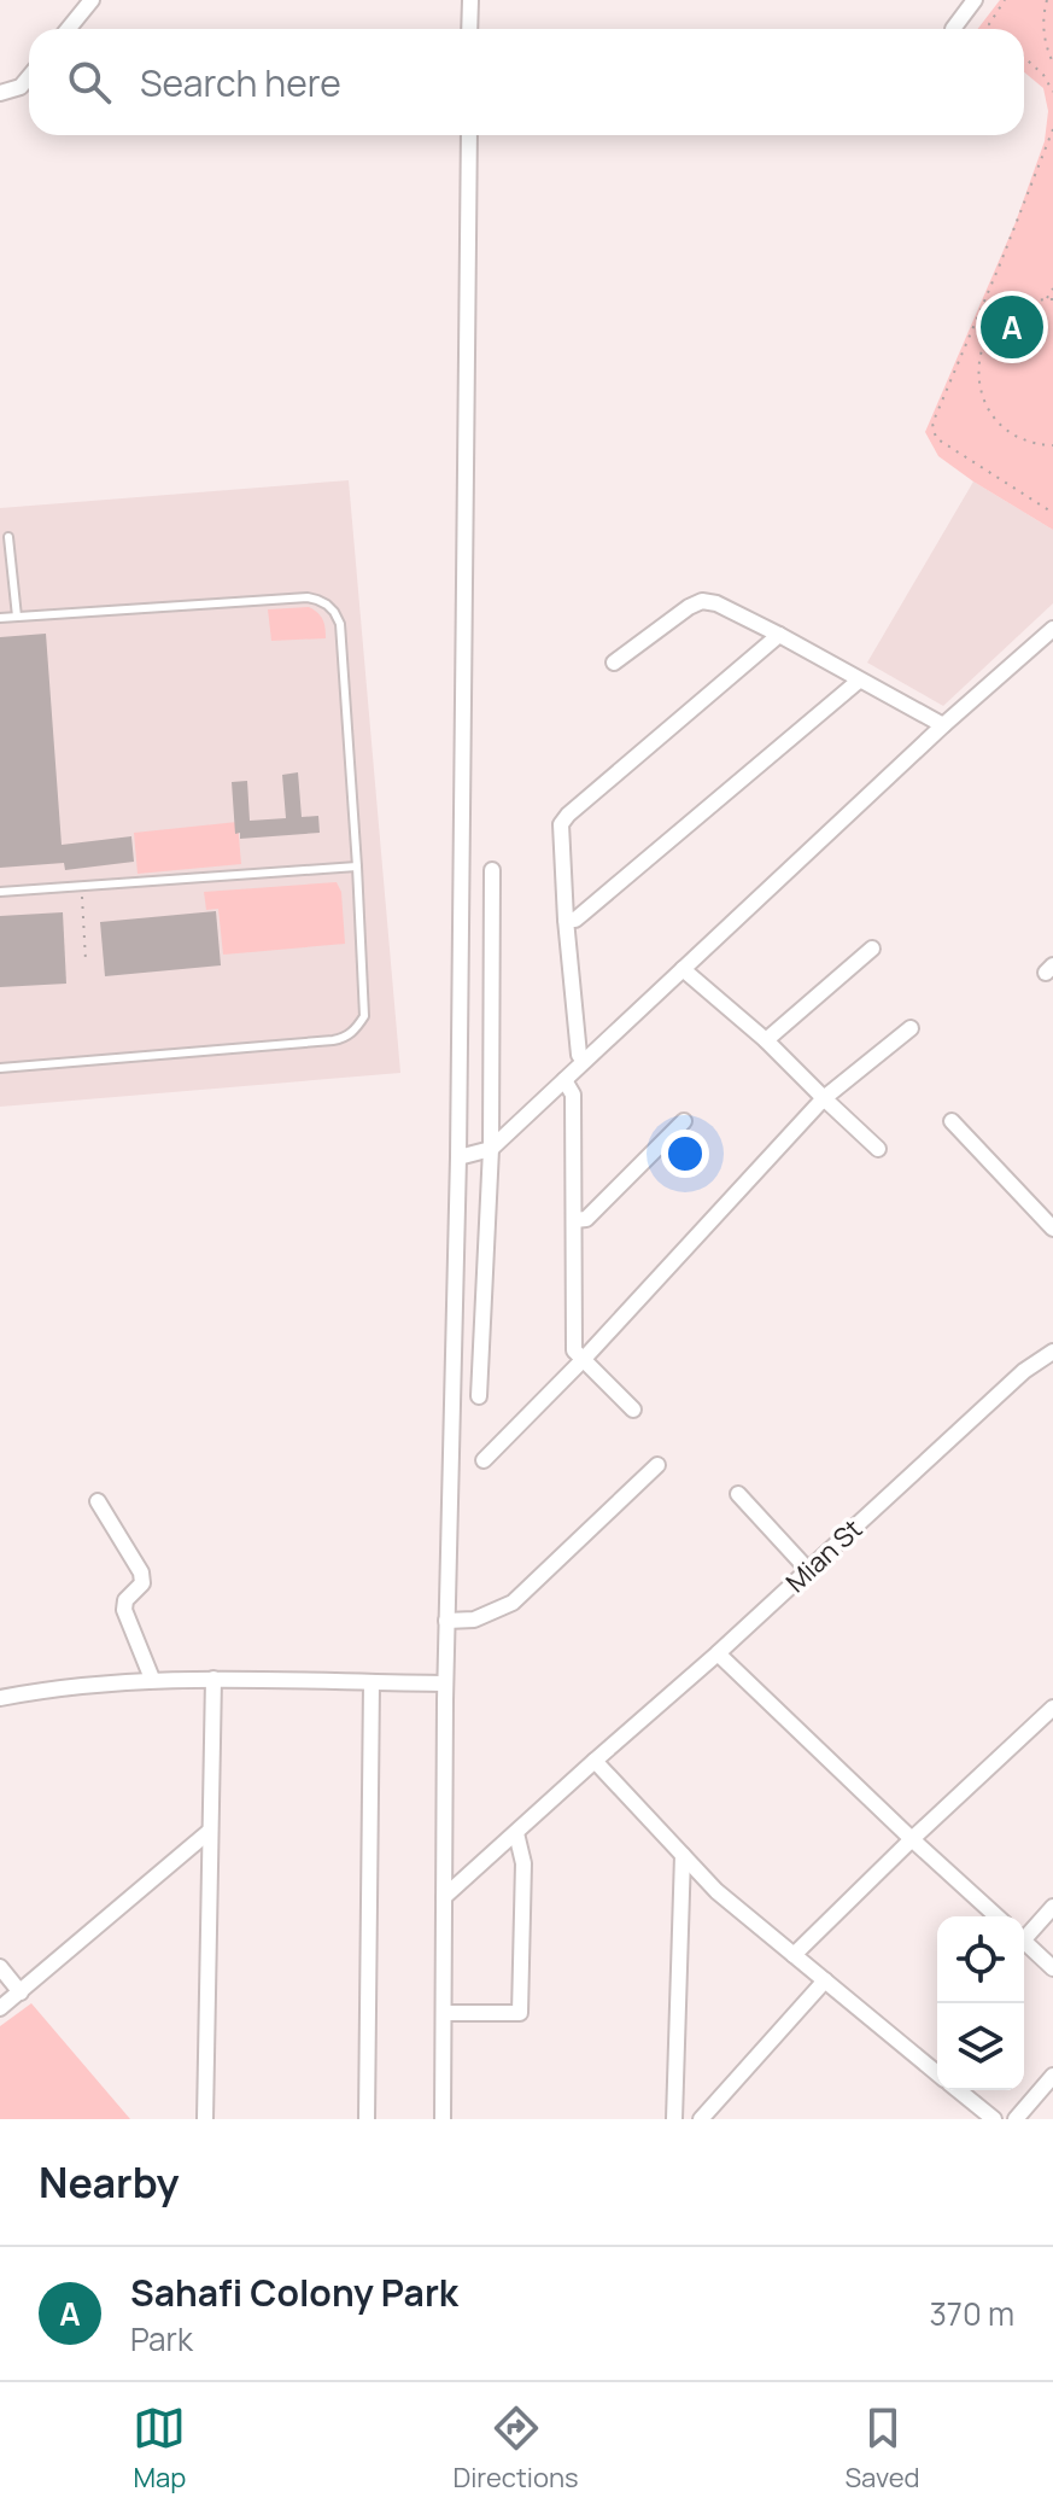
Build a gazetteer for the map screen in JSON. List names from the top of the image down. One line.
{"streets":{"street":["Mian St"]},"page":{"search":"Search here","pins":"A","heading":"Nearby","list":[{"mark":"A","name":"Sahafi Colony Park","note":"Park","value":"370 m"}],"nav":["Map","Directions","Saved"]}}
